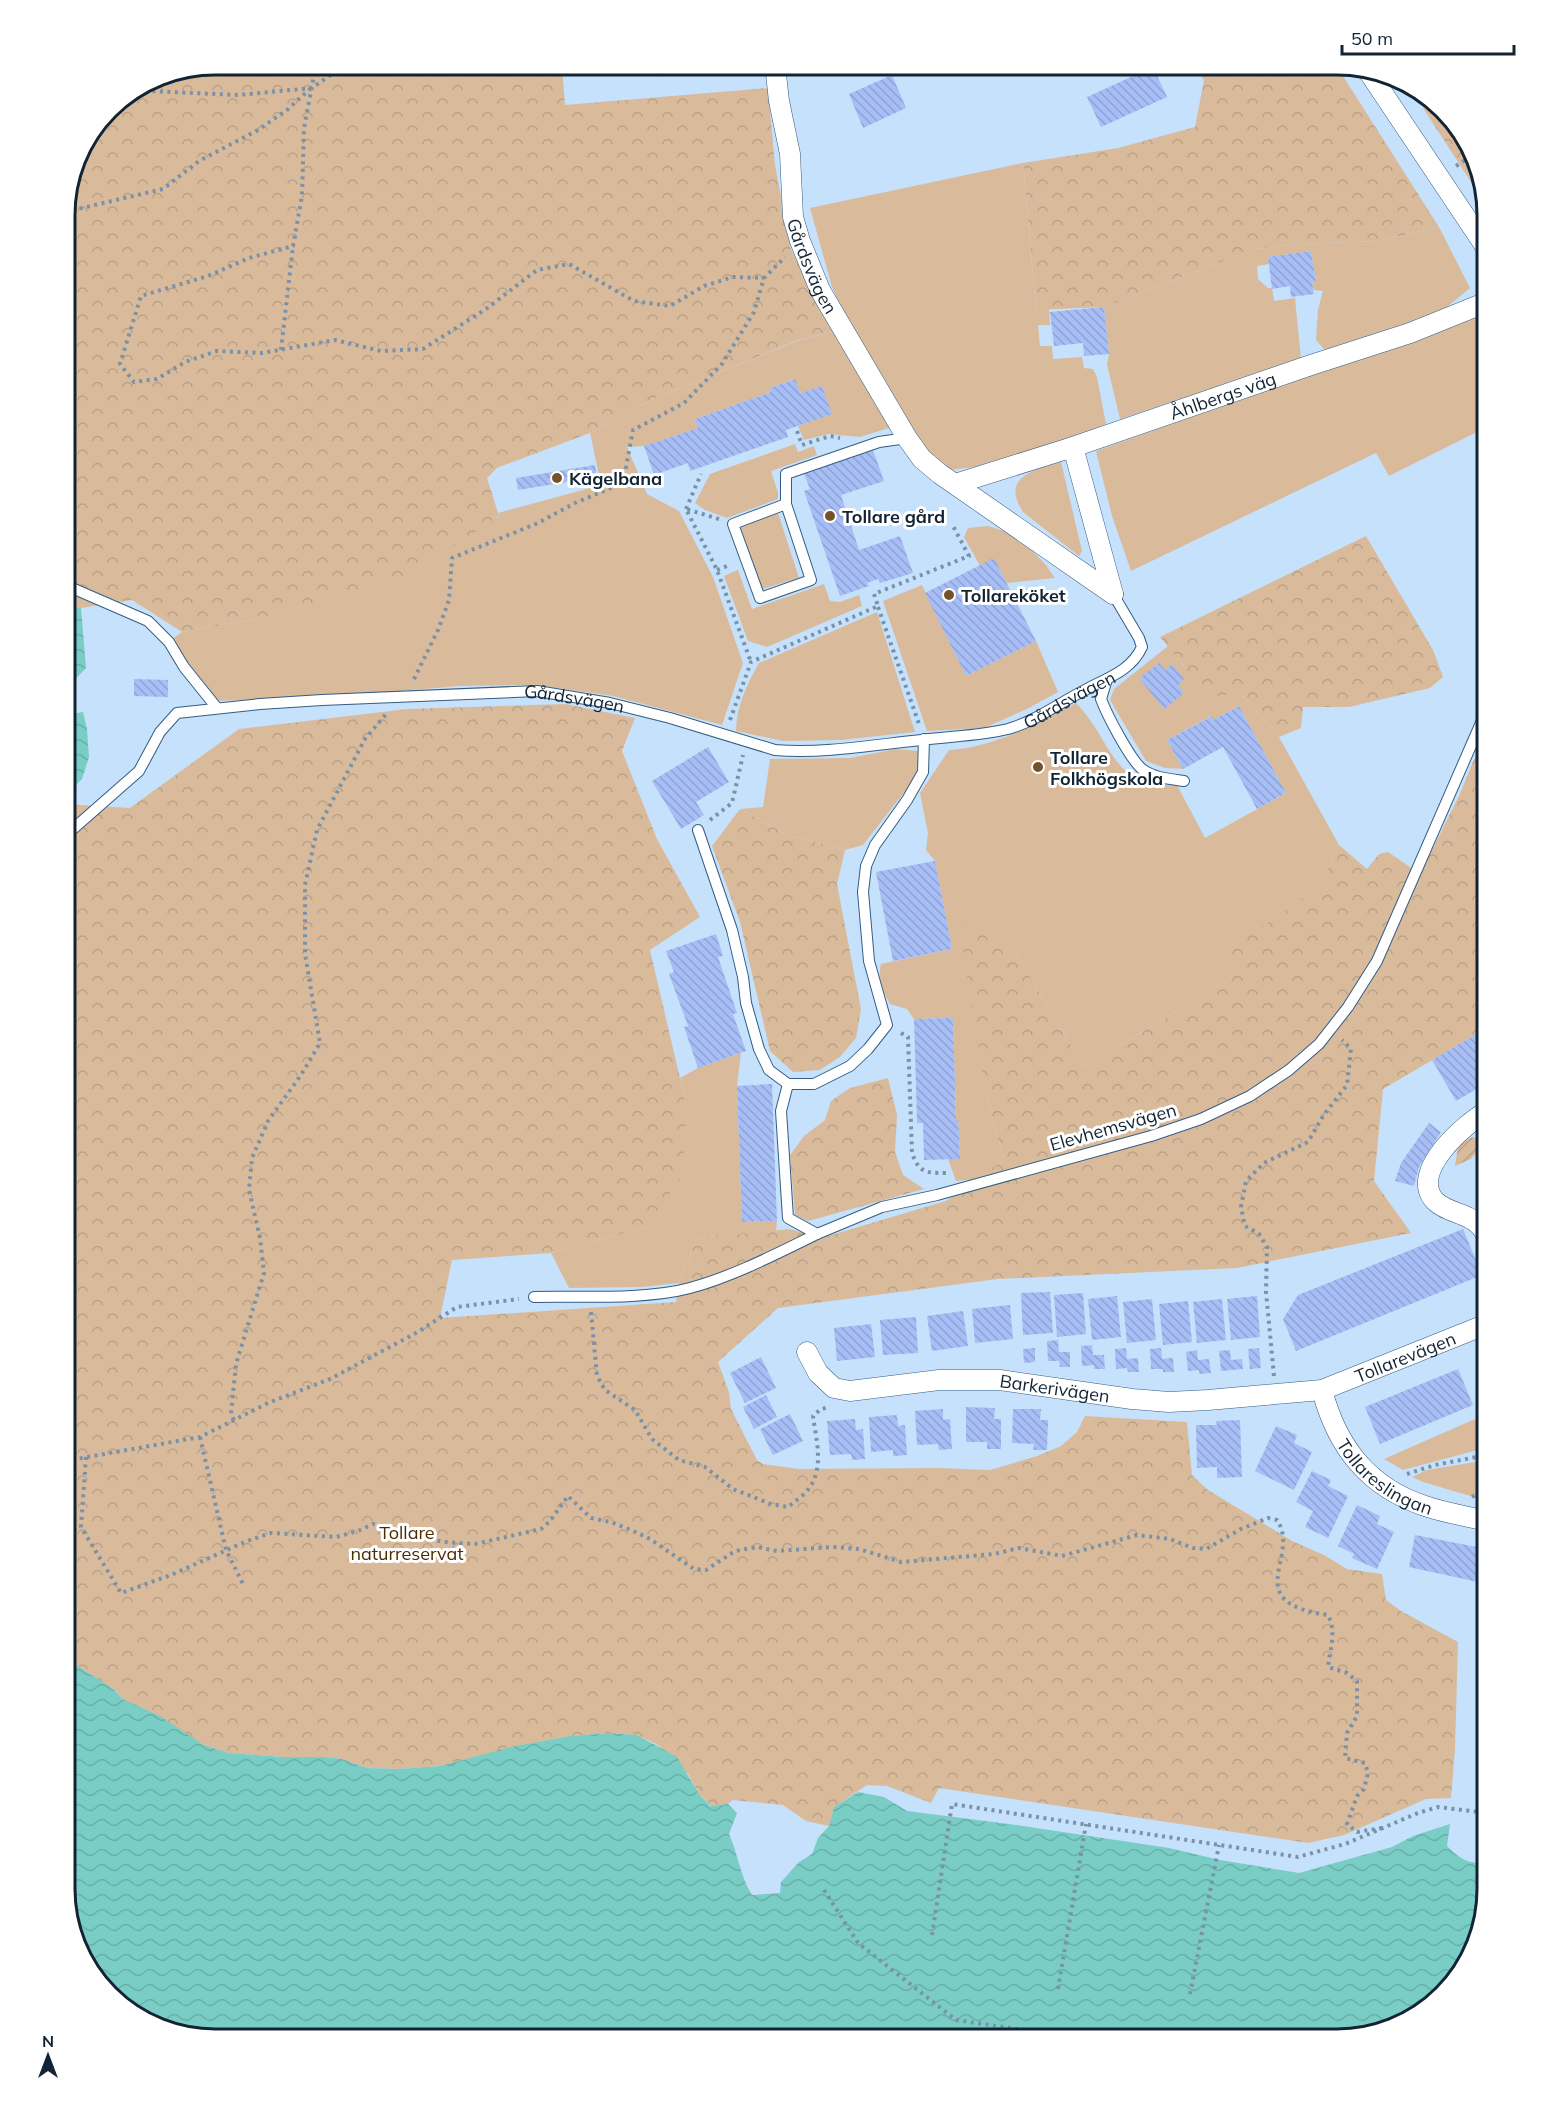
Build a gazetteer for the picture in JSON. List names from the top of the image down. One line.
{"streets":{"street":["Gårdsvägen","Åhlbergs väg","Tollarevägen","Barkerivägen","Tollareslingan"],"lane":["Elevhemsvägen"]},"crossings":[["Gårdsvägen","Åhlbergs väg"],["Tollarevägen","Barkerivägen"],["Tollarevägen","Tollareslingan"],["Barkerivägen","Tollareslingan"]],"parks":["Tollare naturreservat"],"places":["Kägelbana","Tollare gård","Tollareköket","Tollare Folkhögskola"],"scale_bar":"50 m","north":"top"}
